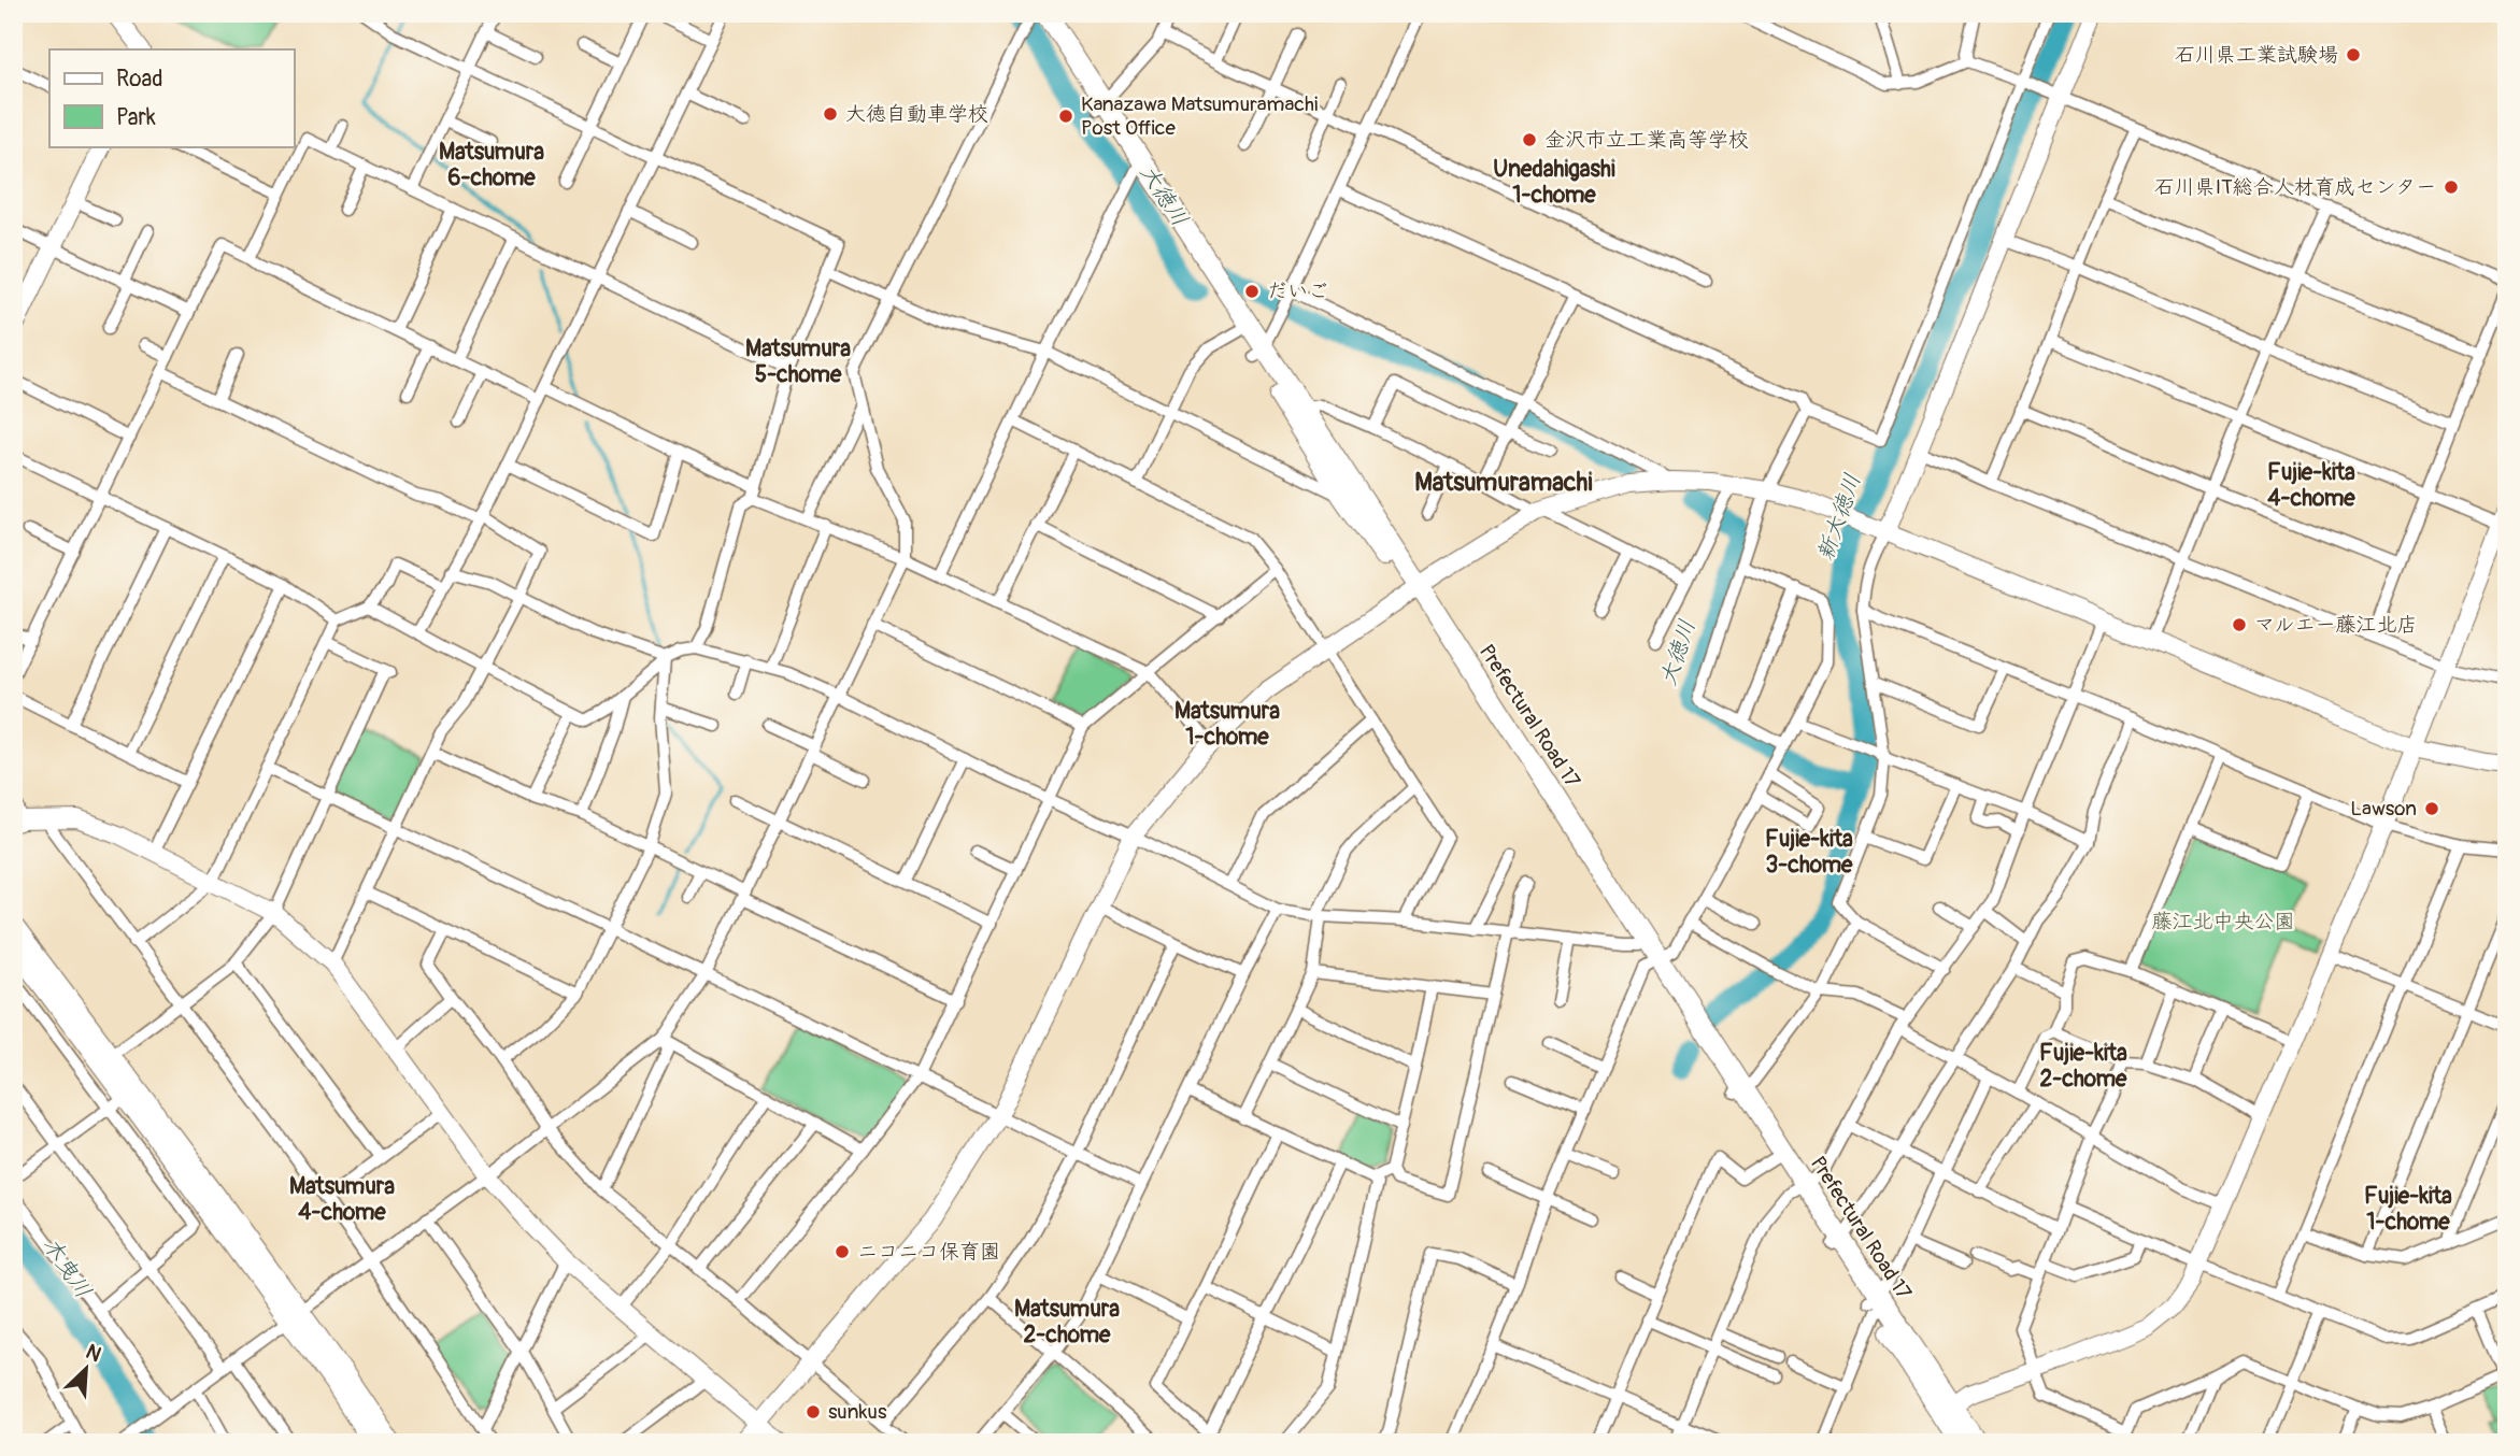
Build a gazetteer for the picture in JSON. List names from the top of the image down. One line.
{"streets":{"main road":["Prefectural Road 17"]},"districts":["Matsumura 6-chome","Unedahigashi 1-chome","Matsumura 5-chome","Fujie-kita 4-chome","Matsumuramachi","Matsumura 1-chome","Fujie-kita 3-chome","Fujie-kita 2-chome","Matsumura 4-chome","Fujie-kita 1-chome","Matsumura 2-chome"],"water":["大徳川","新大徳川","木曳川"],"parks":["藤江北中央公園"],"places":["石川県工業試験場","大徳自動車学校","Kanazawa Matsumuramachi Post Office","金沢市立工業高等学校","石川県IT総合人材育成センター","だいご","マルエー藤江北店","Lawson","ニコニコ保育園","sunkus"],"legend":["Road","Park"],"north":"top right"}
